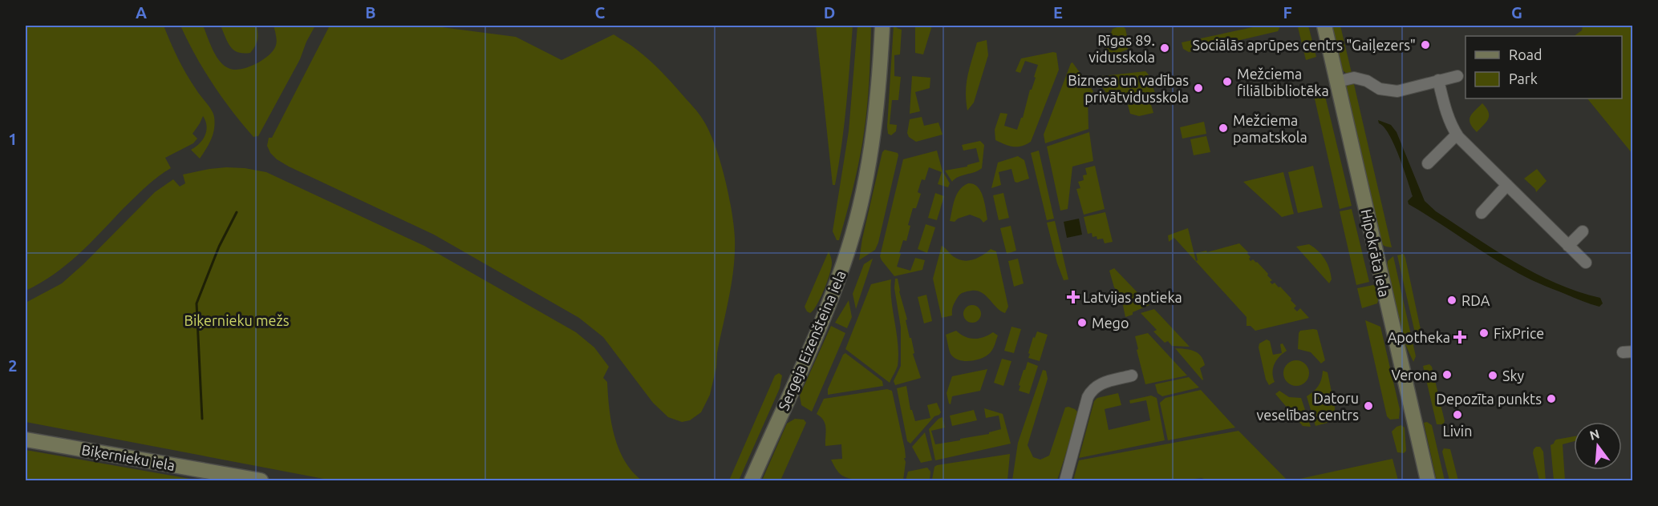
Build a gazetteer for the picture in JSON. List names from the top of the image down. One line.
{"streets":{"street":["Hipokrāta iela","Sergeja Eizenšteina iela","Biķernieku iela"]},"parks":["Biķernieku mežs"],"places":{"other":["Sociālās aprūpes centrs \"Gaiļezers\"","Rīgas 89. vidusskola","Mežciema filiālbibliotēka","Biznesa un vadības privātvidusskola","Mežciema pamatskola","RDA","Mego","FixPrice","Verona","Sky","Depozīta punkts","Datoru veselības centrs","Livin"],"health":["Latvijas aptieka","Apotheka"]},"legend":["Road","Park"],"north":"top","grid":{"columns":["A","B","C","D","E","F","G"],"rows":["1","2"]}}
